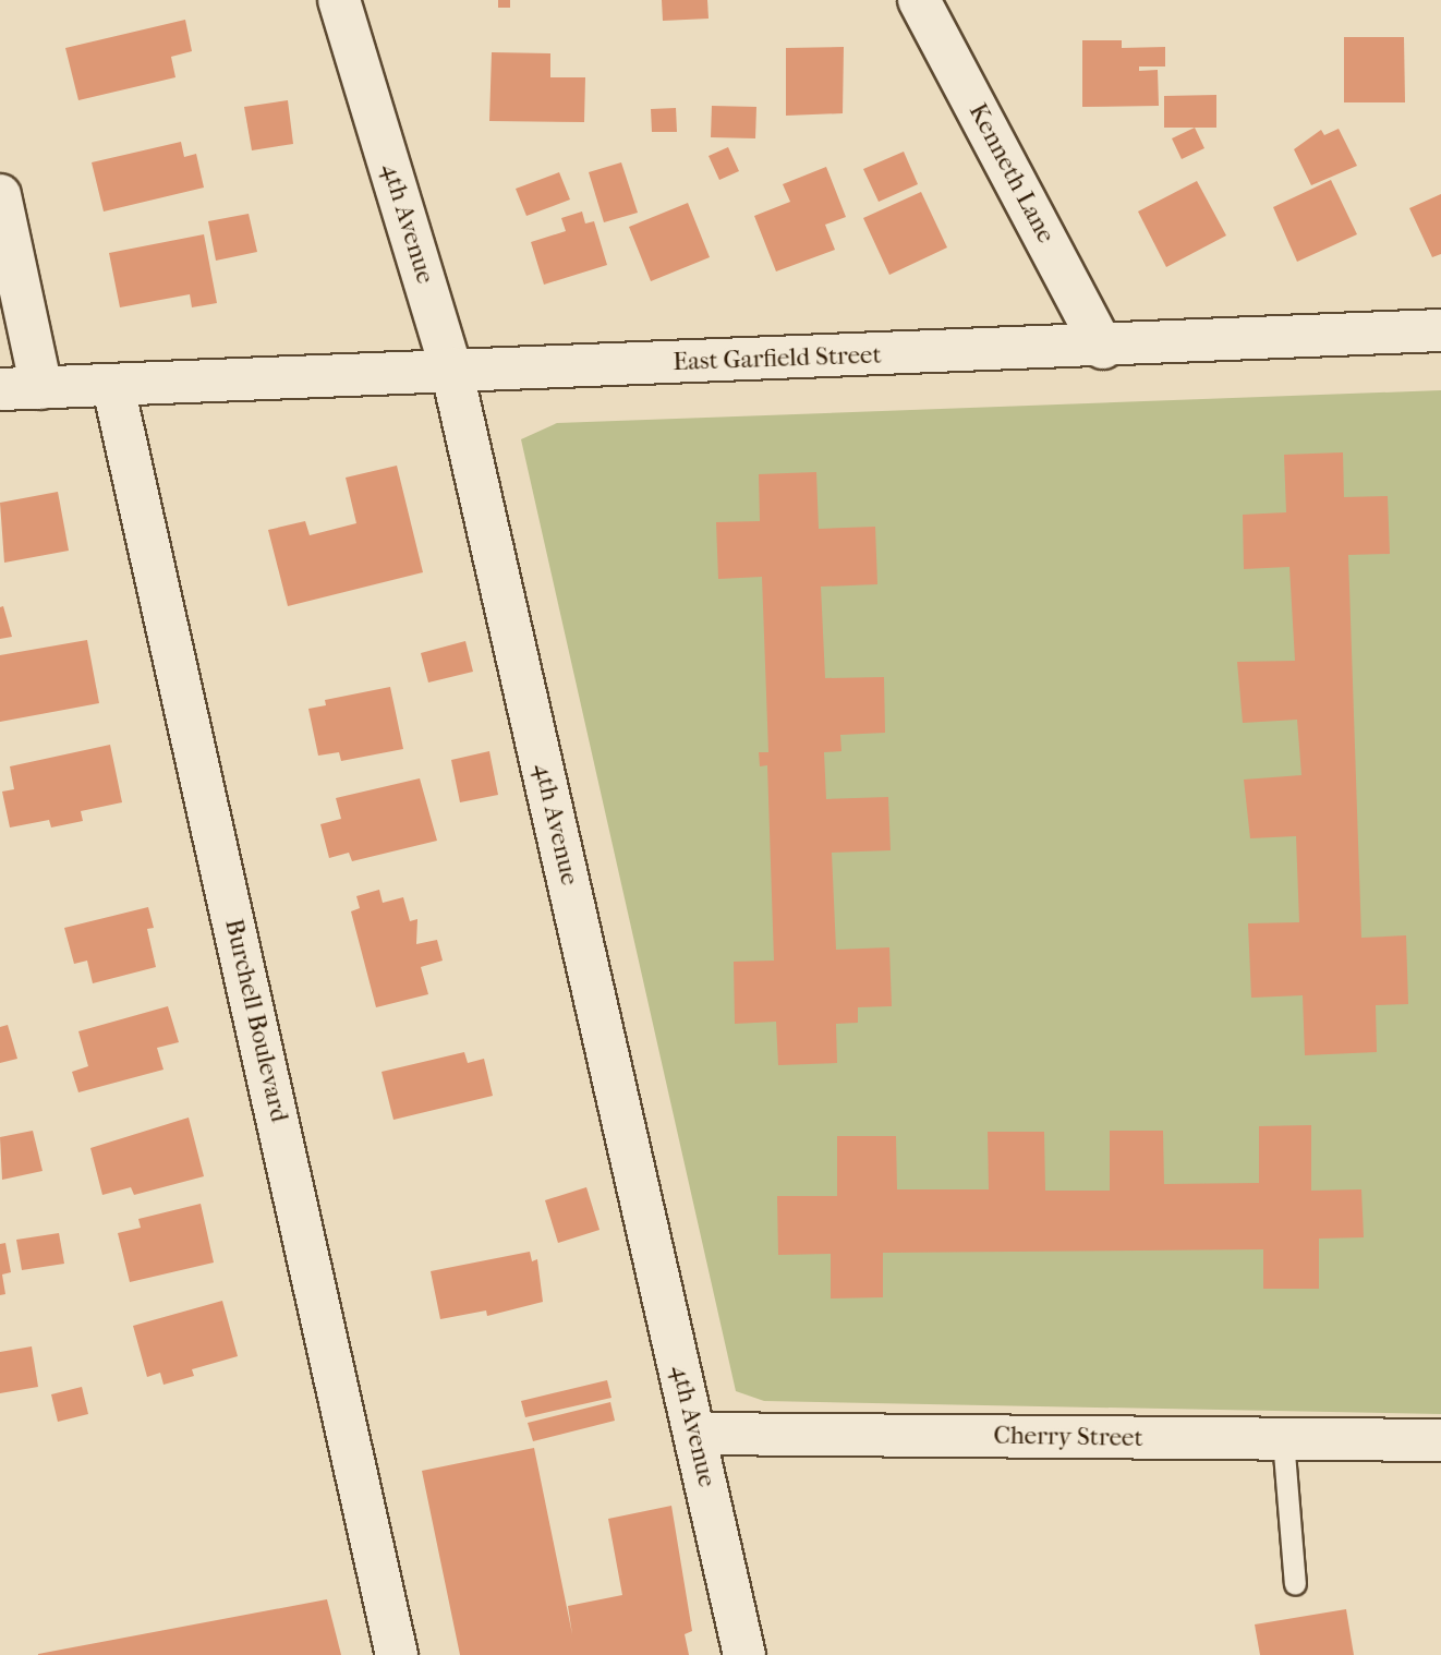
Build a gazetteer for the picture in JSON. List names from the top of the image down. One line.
{"streets":{"street":["Kenneth Lane","4th Avenue","East Garfield Street","Burchell Boulevard","Cherry Street"]},"crossings":[["Kenneth Lane","East Garfield Street"],["4th Avenue","East Garfield Street"],["4th Avenue","Cherry Street"],["East Garfield Street","Burchell Boulevard"]]}
